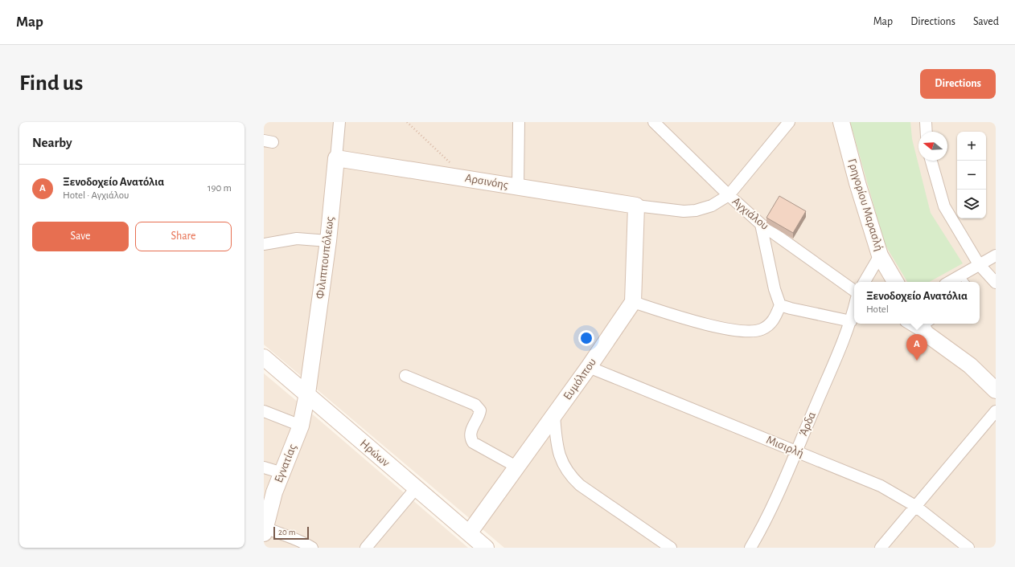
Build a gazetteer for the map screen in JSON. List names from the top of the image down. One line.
{"streets":{"street":["Αρσινόης","Γρηγορίου Μαρασλή","Αγχιάλου","Φιλιππουπόλεως","Ευμόλπου","Άρδα","Μισιρλή","Ηρώων","Εγνατίας"]},"crossings":[["Αρσινόης","Φιλιππουπόλεως"],["Φιλιππουπόλεως","Ηρώων"],["Φιλιππουπόλεως","Εγνατίας"],["Ευμόλπου","Μισιρλή"],["Ευμόλπου","Ηρώων"],["Άρδα","Μισιρλή"],["Ηρώων","Εγνατίας"]],"scale_bar":"20 m","north":"left","page":{"header":"Map","nav":["Map","Directions","Saved"],"buttons":["Directions",["Save","Share"]],"title":"Find us","heading":"Nearby","map_buttons":["+","−"],"list":[{"mark":"A","name":"Ξενοδοχείο Ανατόλια","note":"Hotel · Αγχιάλου","value":"190 m"}],"popup":["Ξενοδοχείο Ανατόλια","Hotel"],"pins":"A","scale":"20 m"}}
